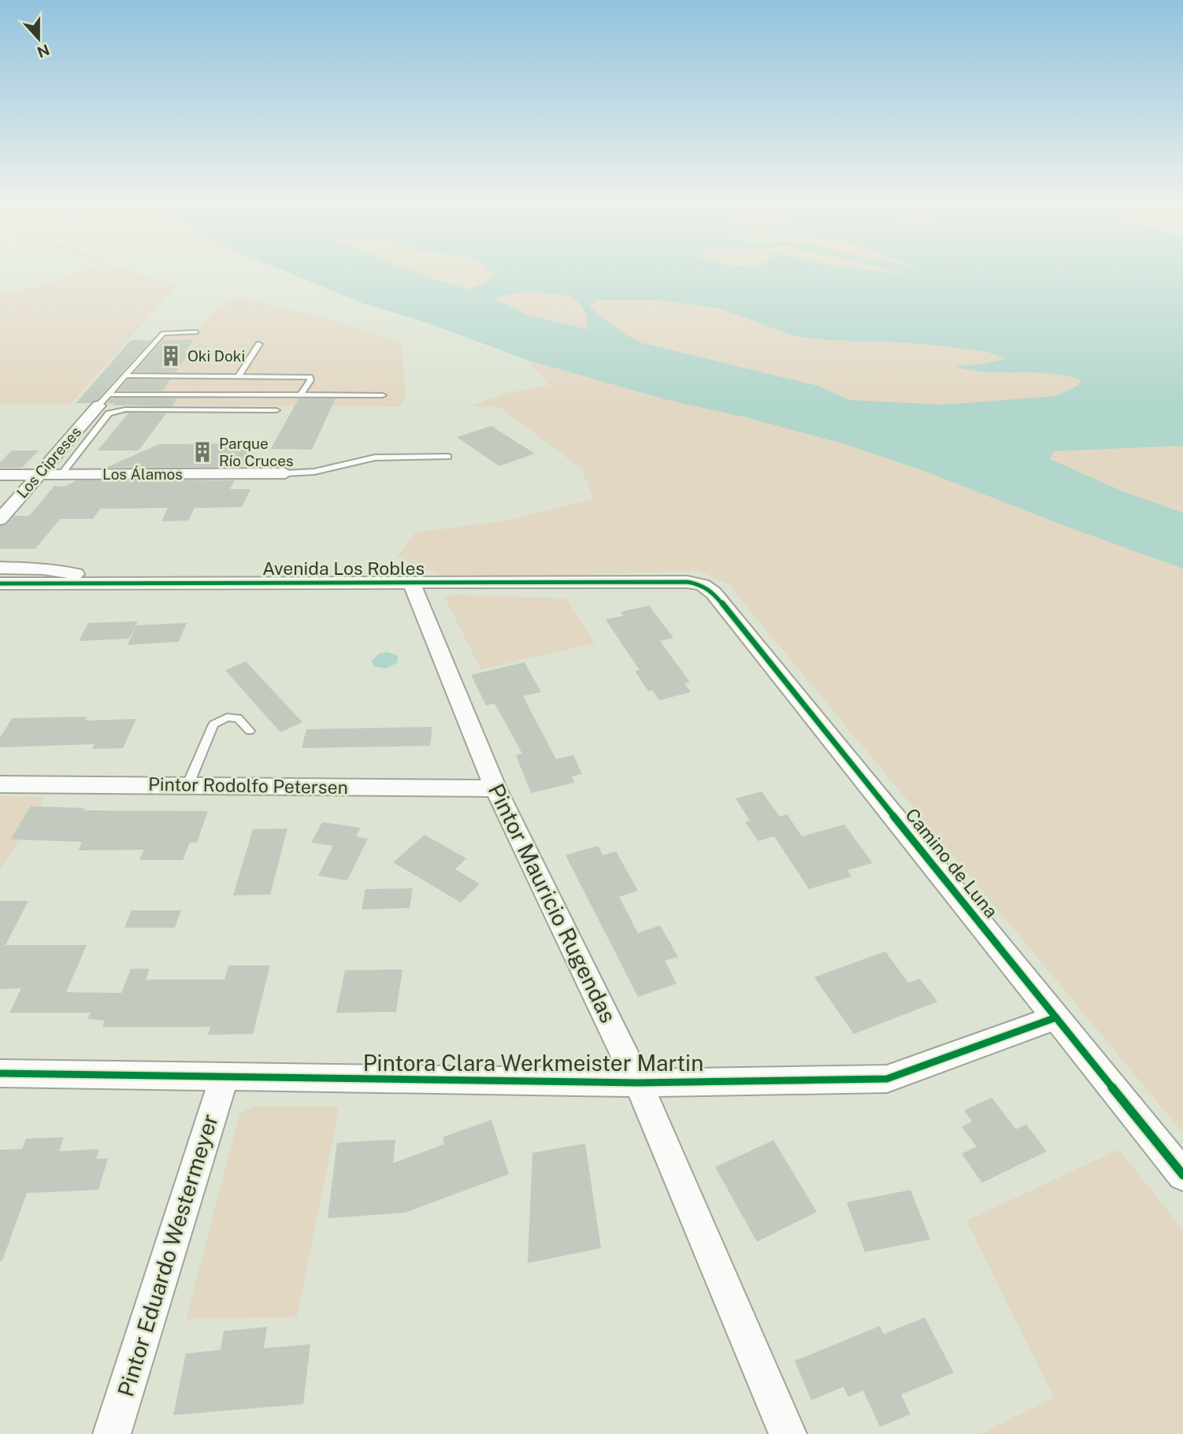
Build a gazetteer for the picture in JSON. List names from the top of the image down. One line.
{"streets":{"street":["Los Cipreses","Los Álamos","Avenida Los Robles","Pintor Rodolfo Petersen","Camino de Luna","Pintor Mauricio Rugendas","Pintora Clara Werkmeister Martin","Pintor Eduardo Westermeyer"]},"crossings":[["Los Cipreses","Los Álamos"],["Avenida Los Robles","Camino de Luna"],["Avenida Los Robles","Pintor Mauricio Rugendas"],["Pintor Rodolfo Petersen","Pintor Mauricio Rugendas"],["Camino de Luna","Pintora Clara Werkmeister Martin"],["Pintor Mauricio Rugendas","Pintora Clara Werkmeister Martin"],["Pintora Clara Werkmeister Martin","Pintor Eduardo Westermeyer"]],"places":{"building":["Oki Doki","Parque Río Cruces"]},"north":"bottom"}
